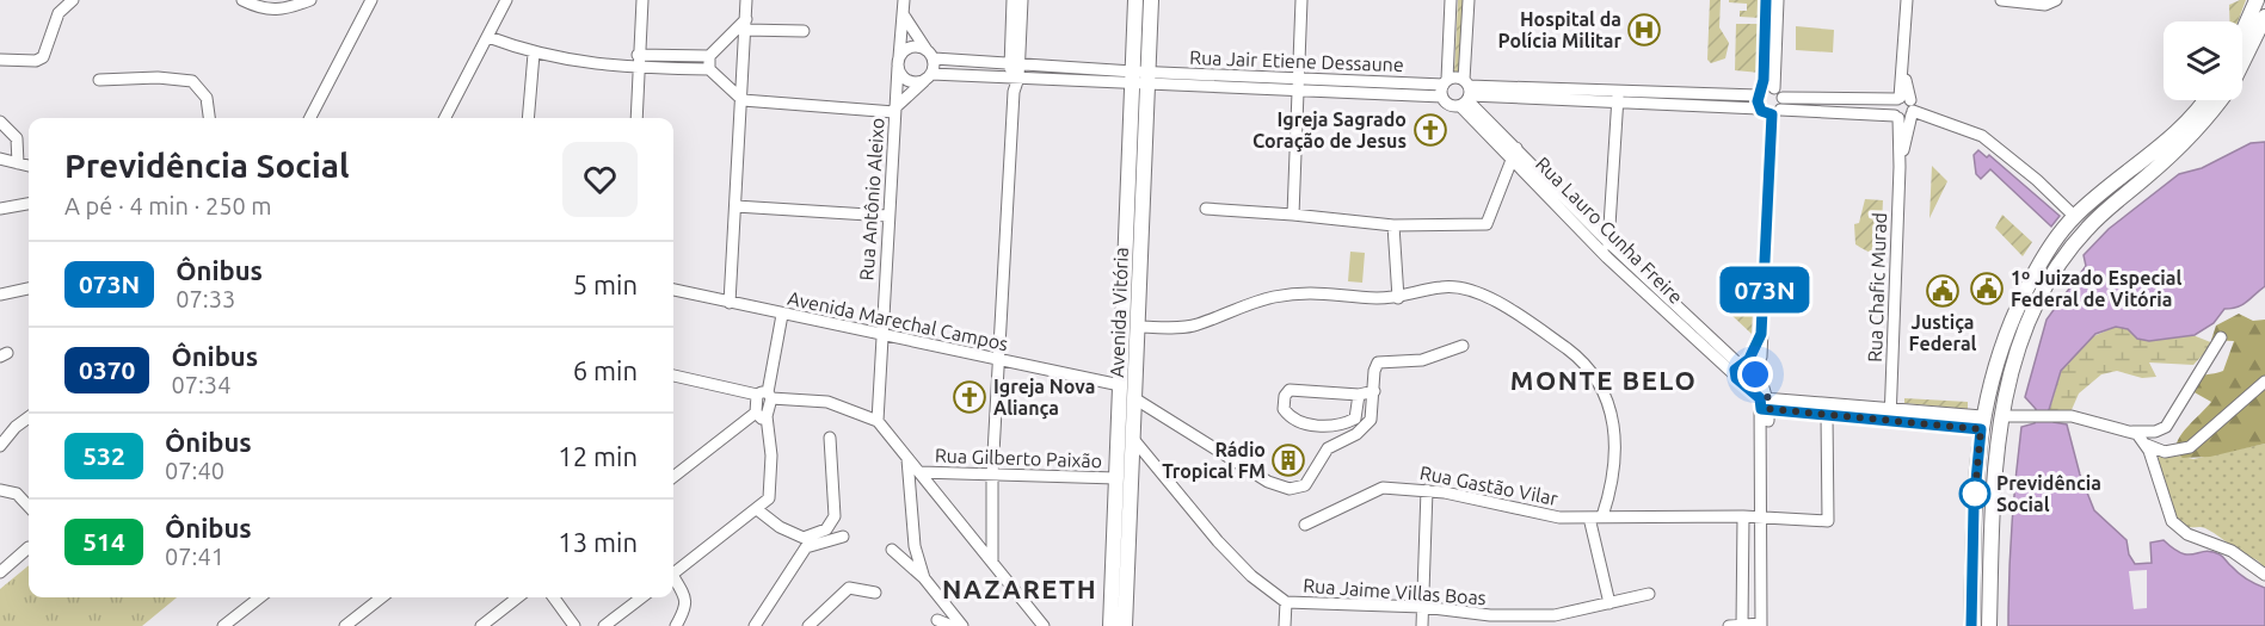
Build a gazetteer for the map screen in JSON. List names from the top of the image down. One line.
{"streets":{"main road":["Avenida Vitória"],"street":["Rua Jair Etiene Dessaune","Rua Antônio Aleixo","Rua Lauro Cunha Freire","Rua Chafic Murad","Avenida Marechal Campos","Rua Gilberto Paixão","Rua Gastão Vilar","Rua Jaime Villas Boas"]},"crossings":[["Rua Jair Etiene Dessaune","Rua Lauro Cunha Freire"],["Rua Jair Etiene Dessaune","Avenida Vitória"],["Rua Antônio Aleixo","Avenida Marechal Campos"],["Avenida Vitória","Avenida Marechal Campos"],["Avenida Vitória","Rua Gilberto Paixão"],["Avenida Vitória","Rua Jaime Villas Boas"]],"districts":["MONTE BELO","NAZARETH"],"places":{"hospital":["Hospital da Polícia Militar"],"church":["Igreja Sagrado Coração de Jesus","Igreja Nova Aliança"],"public building":["1º Juizado Especial Federal de Vitória","Justiça Federal"],"building":["Rádio Tropical FM"],"other":["Previdência Social"]},"lines":["bus line 073N"],"page":{"on_map":"073N","heading":["Previdência Social","A pé · 4 min · 250 m"],"list":[{"mark":"073N","name":"Ônibus","note":"07:33","value":"5 min"},{"mark":"0370","name":"Ônibus","note":"07:34","value":"6 min"},{"mark":"532","name":"Ônibus","note":"07:40","value":"12 min"},{"mark":"514","name":"Ônibus","note":"07:41","value":"13 min"}]}}
